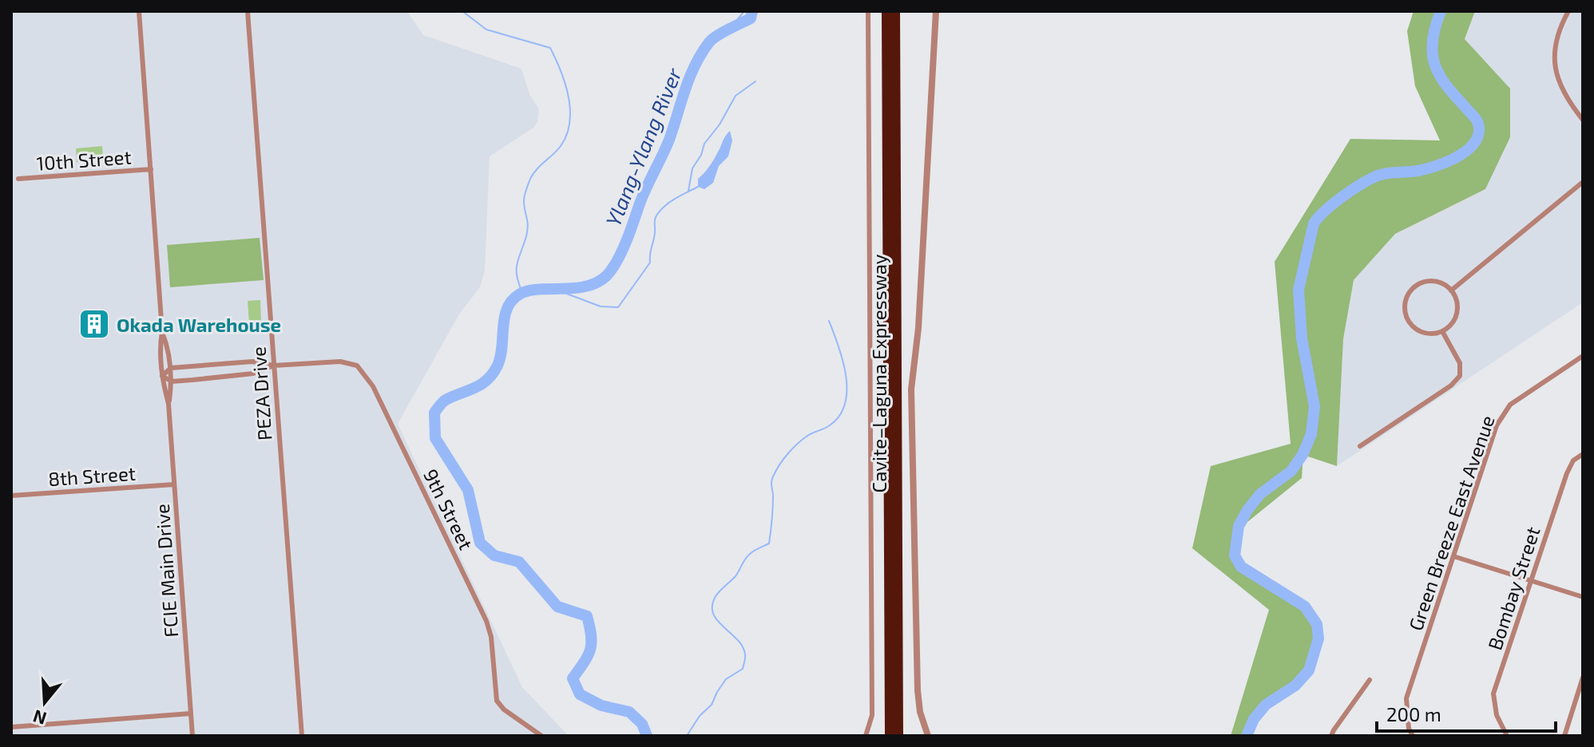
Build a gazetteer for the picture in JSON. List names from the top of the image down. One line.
{"streets":{"highway":["Cavite–Laguna Expressway"],"street":["10th Street","PEZA Drive","8th Street","9th Street","Green Breeze East Avenue","FCIE Main Drive","Bombay Street"]},"crossings":[["10th Street","FCIE Main Drive"],["PEZA Drive","9th Street"],["8th Street","FCIE Main Drive"],["9th Street","FCIE Main Drive"]],"water":["Ylang-Ylang River"],"places":{"building":["Okada Warehouse"]},"scale_bar":"200 m","north":"bottom"}
